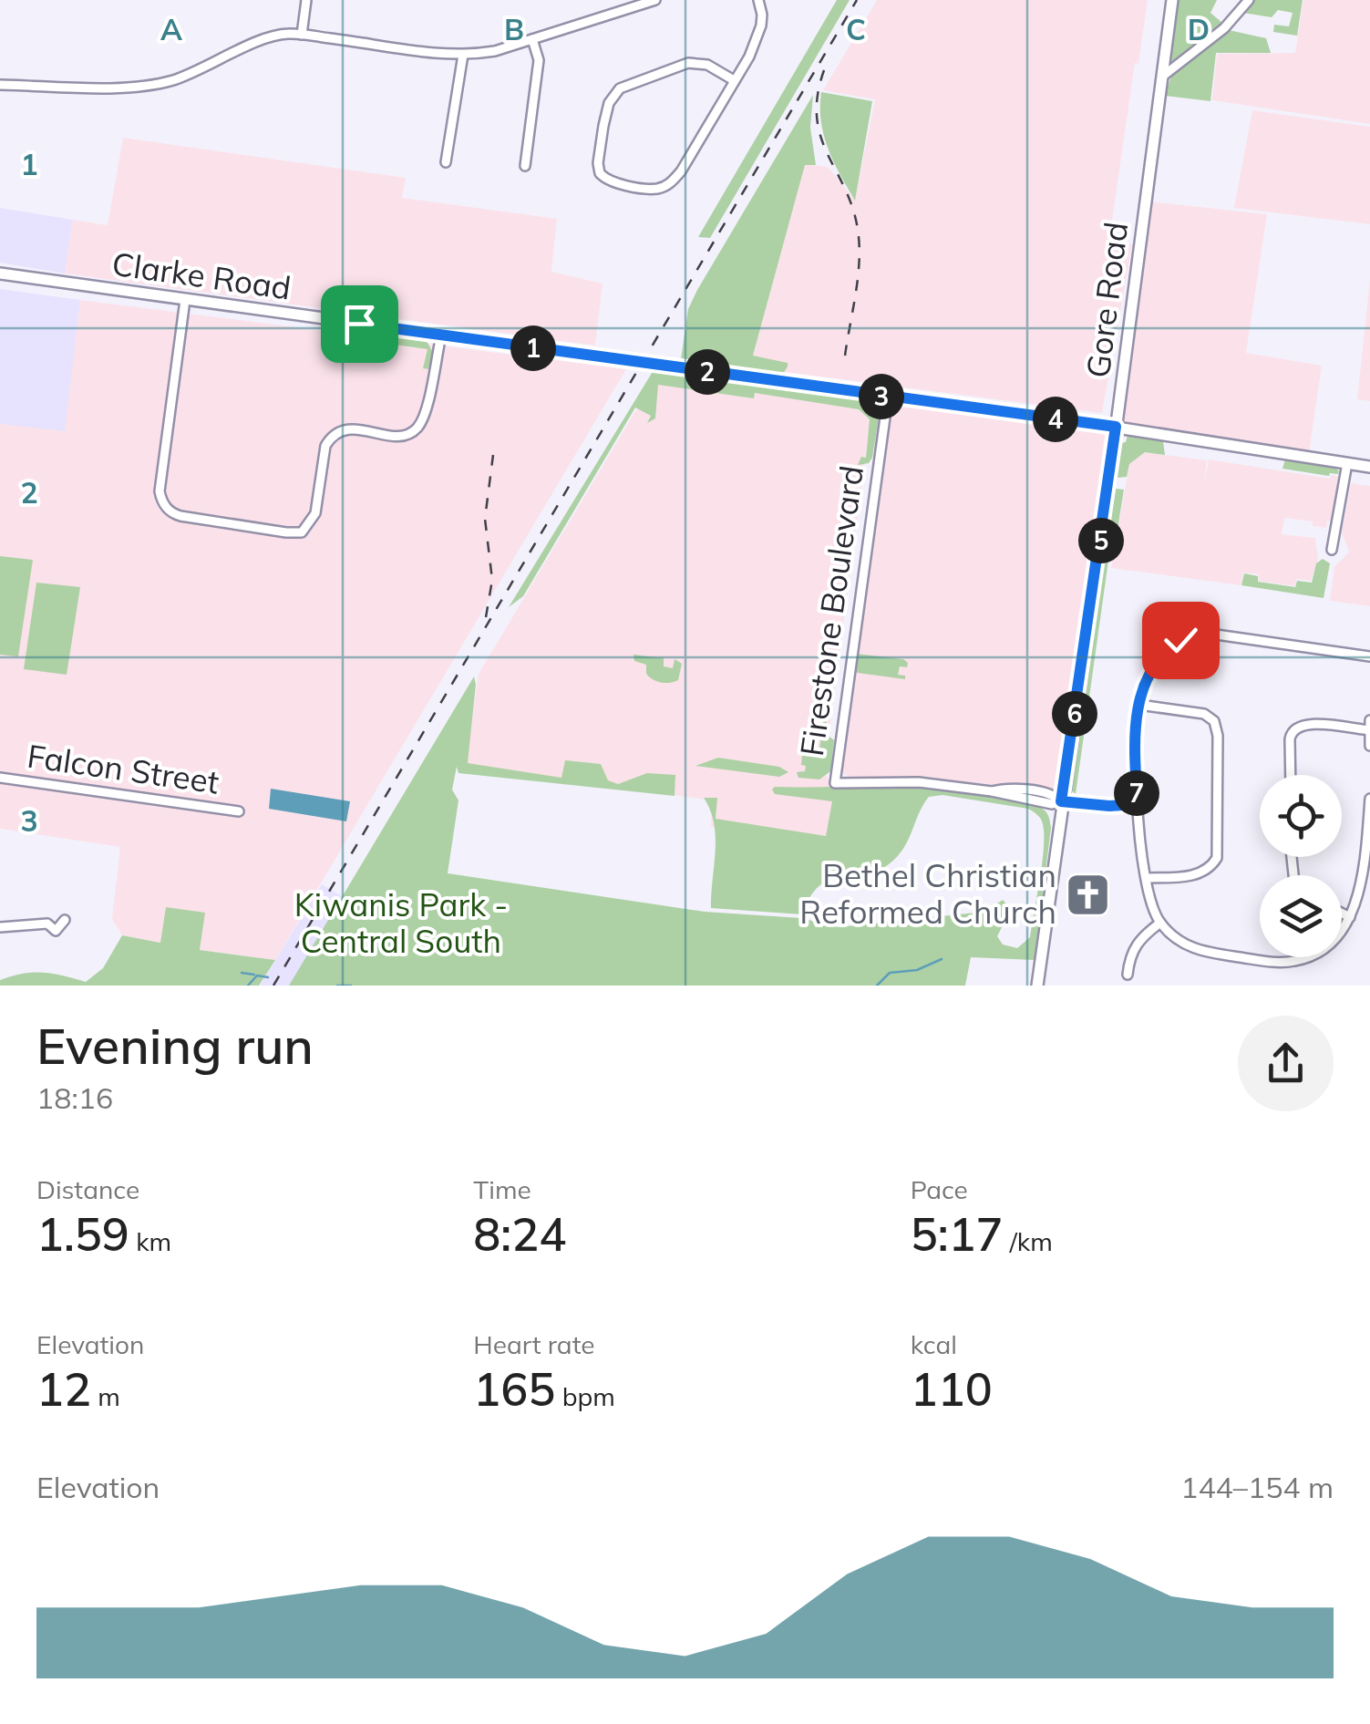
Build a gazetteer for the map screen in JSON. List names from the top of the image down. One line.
{"streets":{"main road":["Clarke Road","Gore Road"],"street":["Firestone Boulevard","Falcon Street"]},"crossings":[["Clarke Road","Gore Road"],["Clarke Road","Firestone Boulevard"],["Gore Road","Firestone Boulevard"]],"parks":["Kiwanis Park - Central South"],"places":{"church":["Bethel Christian Reformed Church"]},"page":{"pins":["1","2","3","4","5","6","7"],"heading":["Evening run","18:16"],"stats":[["Distance","1.59 km"],["Time","8:24"],["Pace","5:17 /km"],["Elevation","12 m"],["Heart rate","165 bpm"],["kcal","110"]],"chart":["Elevation","144–154 m"]},"grid":{"columns":["A","B","C","D"],"rows":["1","2","3"]}}
